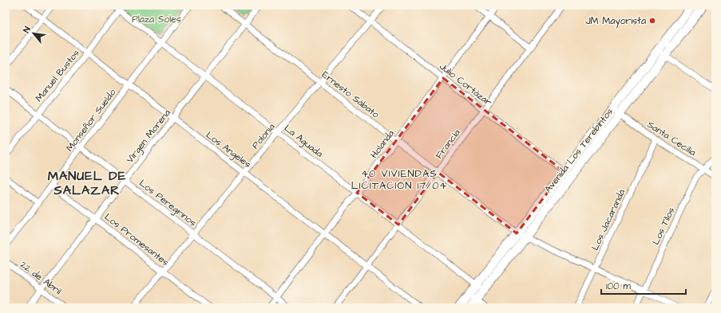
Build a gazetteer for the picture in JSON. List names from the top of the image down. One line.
{"streets":{"main road":["Avenida Los Terebintos"],"street":["Manuel Bustos","Julio Cortázar","Ernesto Sábato","Monseñor Sueldo","Virgen Morena","Polonia","Santa Cecilia","La Aguada","Holanda","Francia","Los Ángeles","Los Peregrinos","Los Jacarandá","Los Tilos","Los Promesantes","22 de Abril"]},"crossings":[["Manuel Bustos","La Aguada"],["Manuel Bustos","Los Ángeles"],["Manuel Bustos","Los Peregrinos"],["Julio Cortázar","Polonia"],["Julio Cortázar","Holanda"],["Julio Cortázar","Francia"],["Julio Cortázar","Avenida Los Terebintos"],["Ernesto Sábato","Virgen Morena"],["Ernesto Sábato","Polonia"],["Ernesto Sábato","Holanda"],["Ernesto Sábato","Francia"],["Ernesto Sábato","Avenida Los Terebintos"],["Ernesto Sábato","Los Jacarandá"],["Ernesto Sábato","Los Tilos"],["Monseñor Sueldo","La Aguada"],["Monseñor Sueldo","Los Ángeles"],["Monseñor Sueldo","Los Peregrinos"],["Monseñor Sueldo","Los Promesantes"],["Virgen Morena","La Aguada"],["Virgen Morena","Los Ángeles"],["Virgen Morena","Los Peregrinos"],["Virgen Morena","Los Promesantes"],["Virgen Morena","22 de Abril"],["Polonia","La Aguada"],["Polonia","Los Ángeles"],["Polonia","Los Peregrinos"],["Polonia","Los Promesantes"],["Santa Cecilia","Avenida Los Terebintos"],["Santa Cecilia","Los Jacarandá"],["Santa Cecilia","Los Tilos"],["La Aguada","Holanda"],["La Aguada","Francia"],["La Aguada","Avenida Los Terebintos"],["Holanda","Los Ángeles"],["Holanda","Los Peregrinos"],["Francia","Los Ángeles"]],"districts":["40 VIVIENDAS LICITACIÓN 17/04","MANUEL DE SALAZAR"],"parks":["Plaza Soles"],"places":["JM Mayorista"],"scale_bar":"100 m","north":"top left"}
